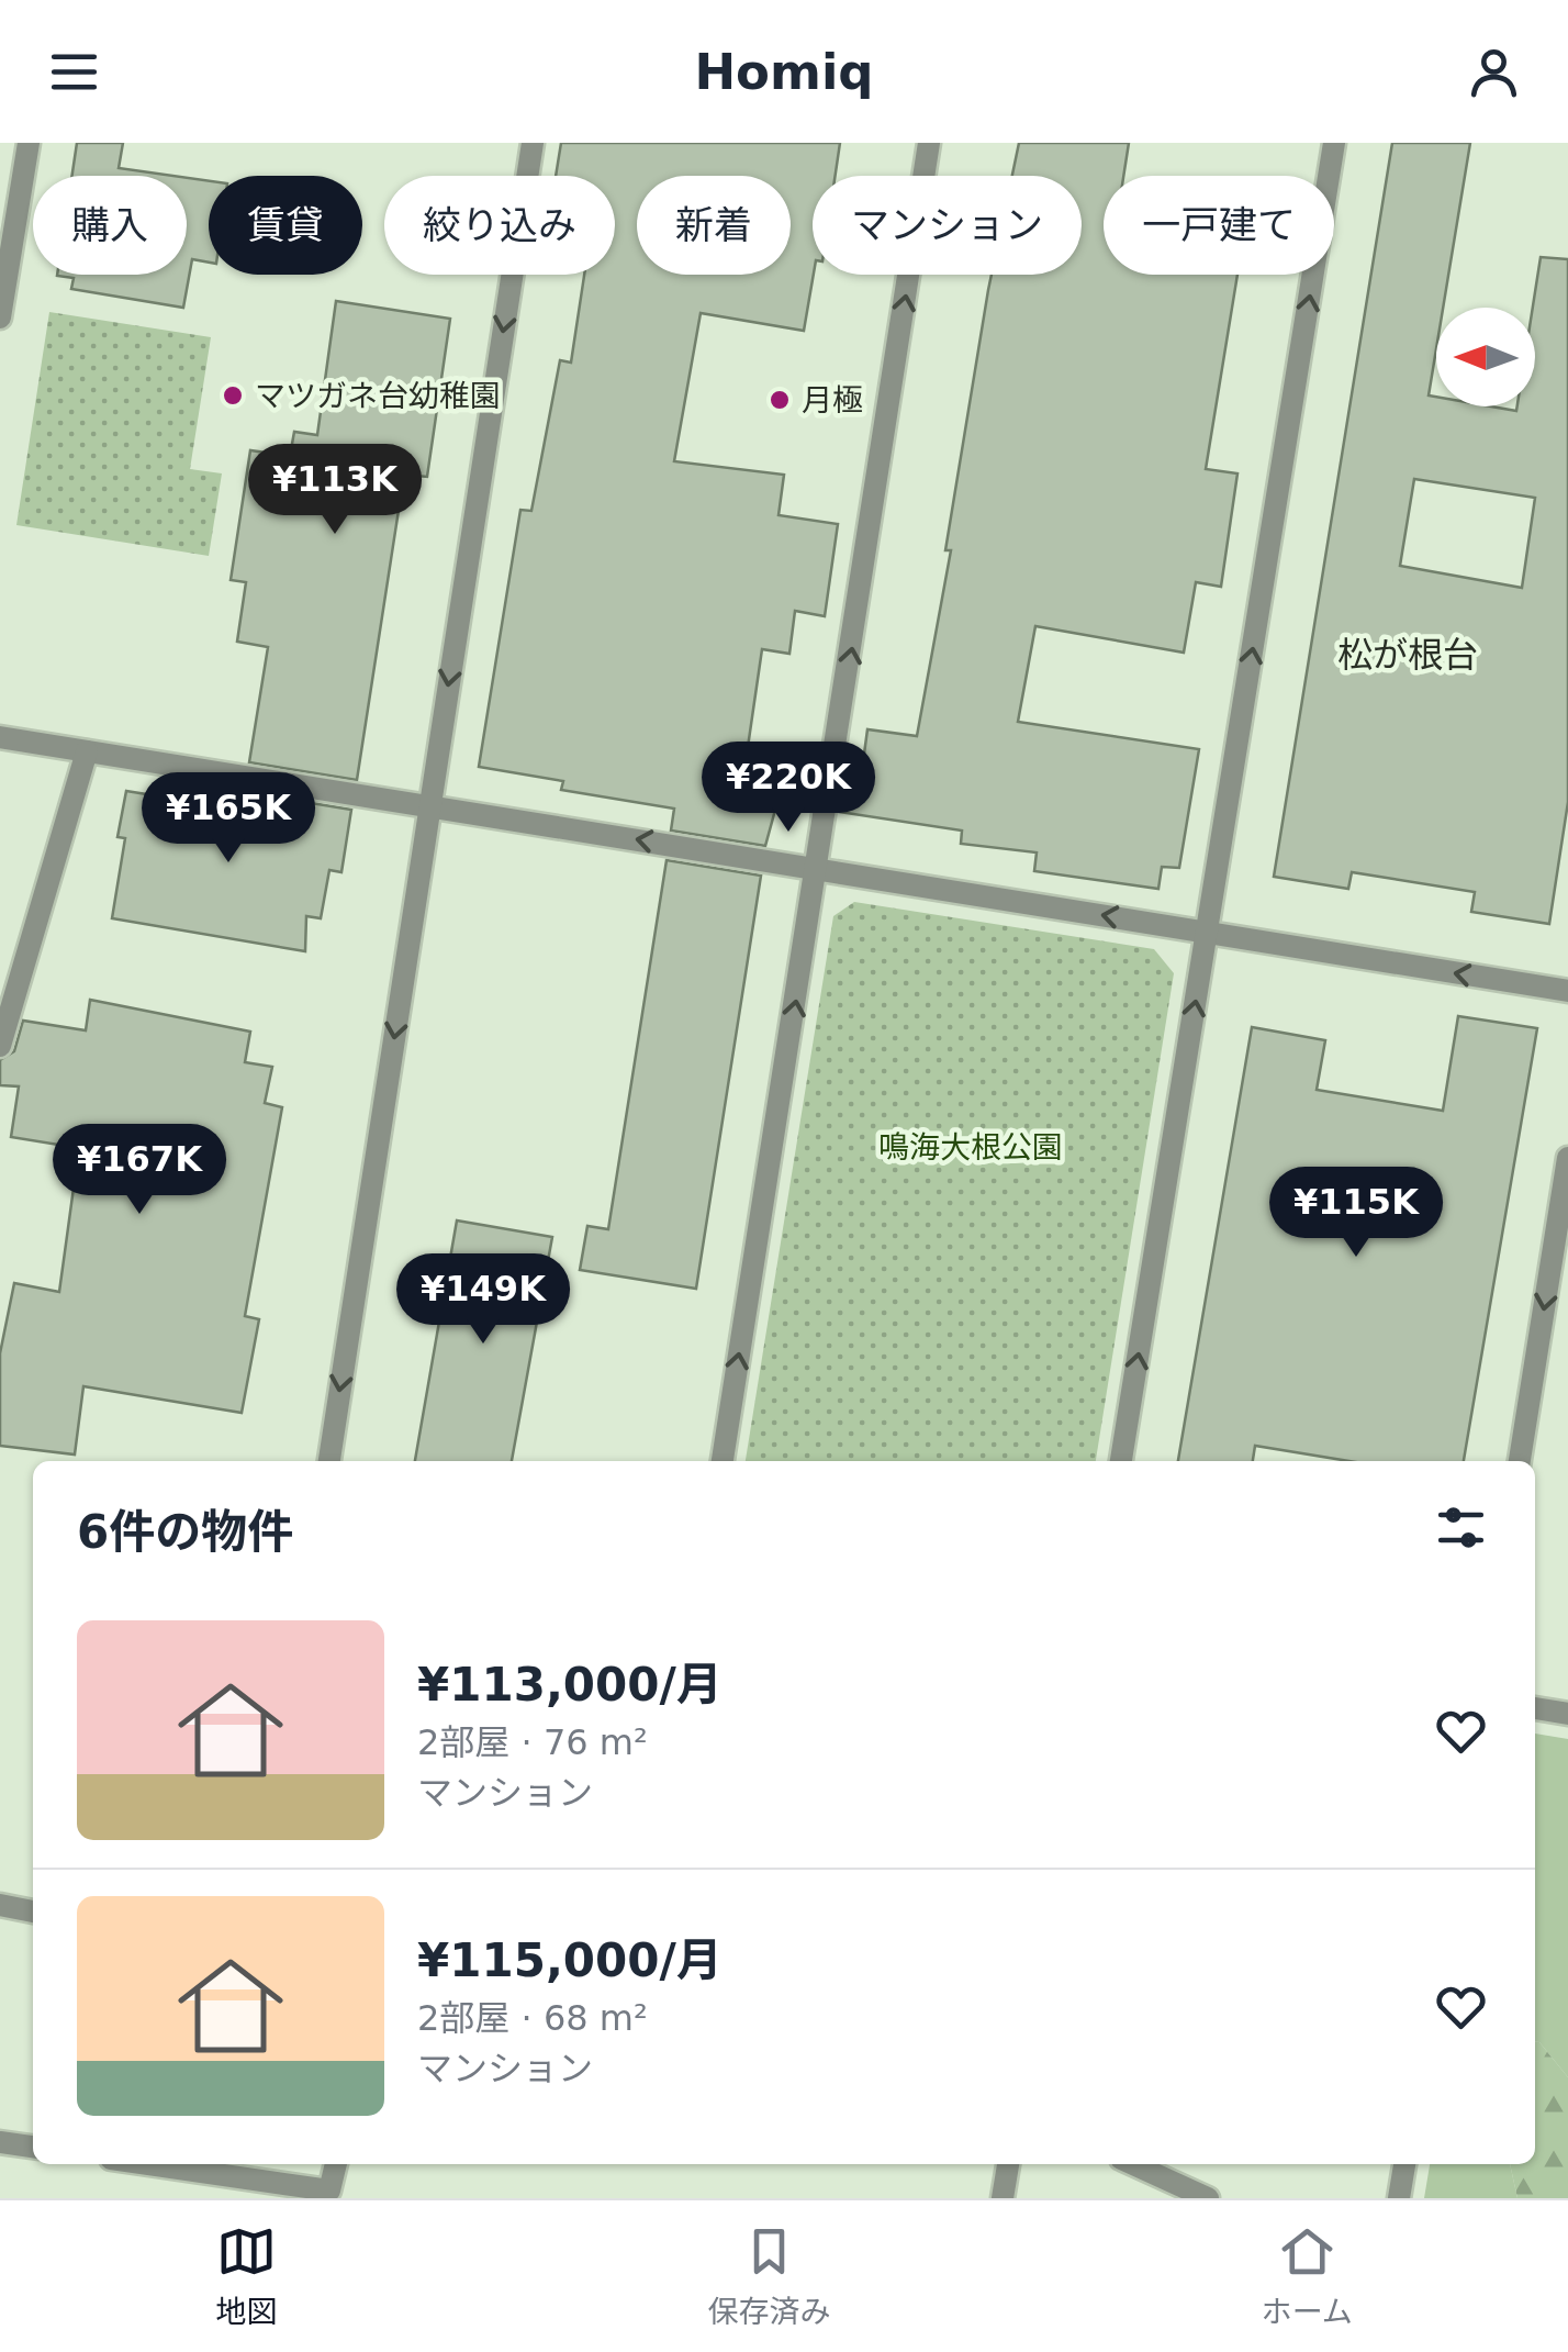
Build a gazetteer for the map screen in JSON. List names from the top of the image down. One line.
{"districts":["松が根台"],"parks":["鳴海大根公園"],"places":["マツガネ台幼稚園","月極"],"north":"left","page":{"header":"Homiq","chip":["購入","賃貸","絞り込み","新着","マンション","一戸建て"],"price":["¥113K","¥220K","¥165K","¥167K","¥115K","¥149K"],"heading":"6件の物件","list":[{"name":"¥113,000/月","note":"2部屋 · 76 m² · マンション"},{"name":"¥115,000/月","note":"2部屋 · 68 m² · マンション"}],"tabs":["地図","保存済み","ホーム"]}}
